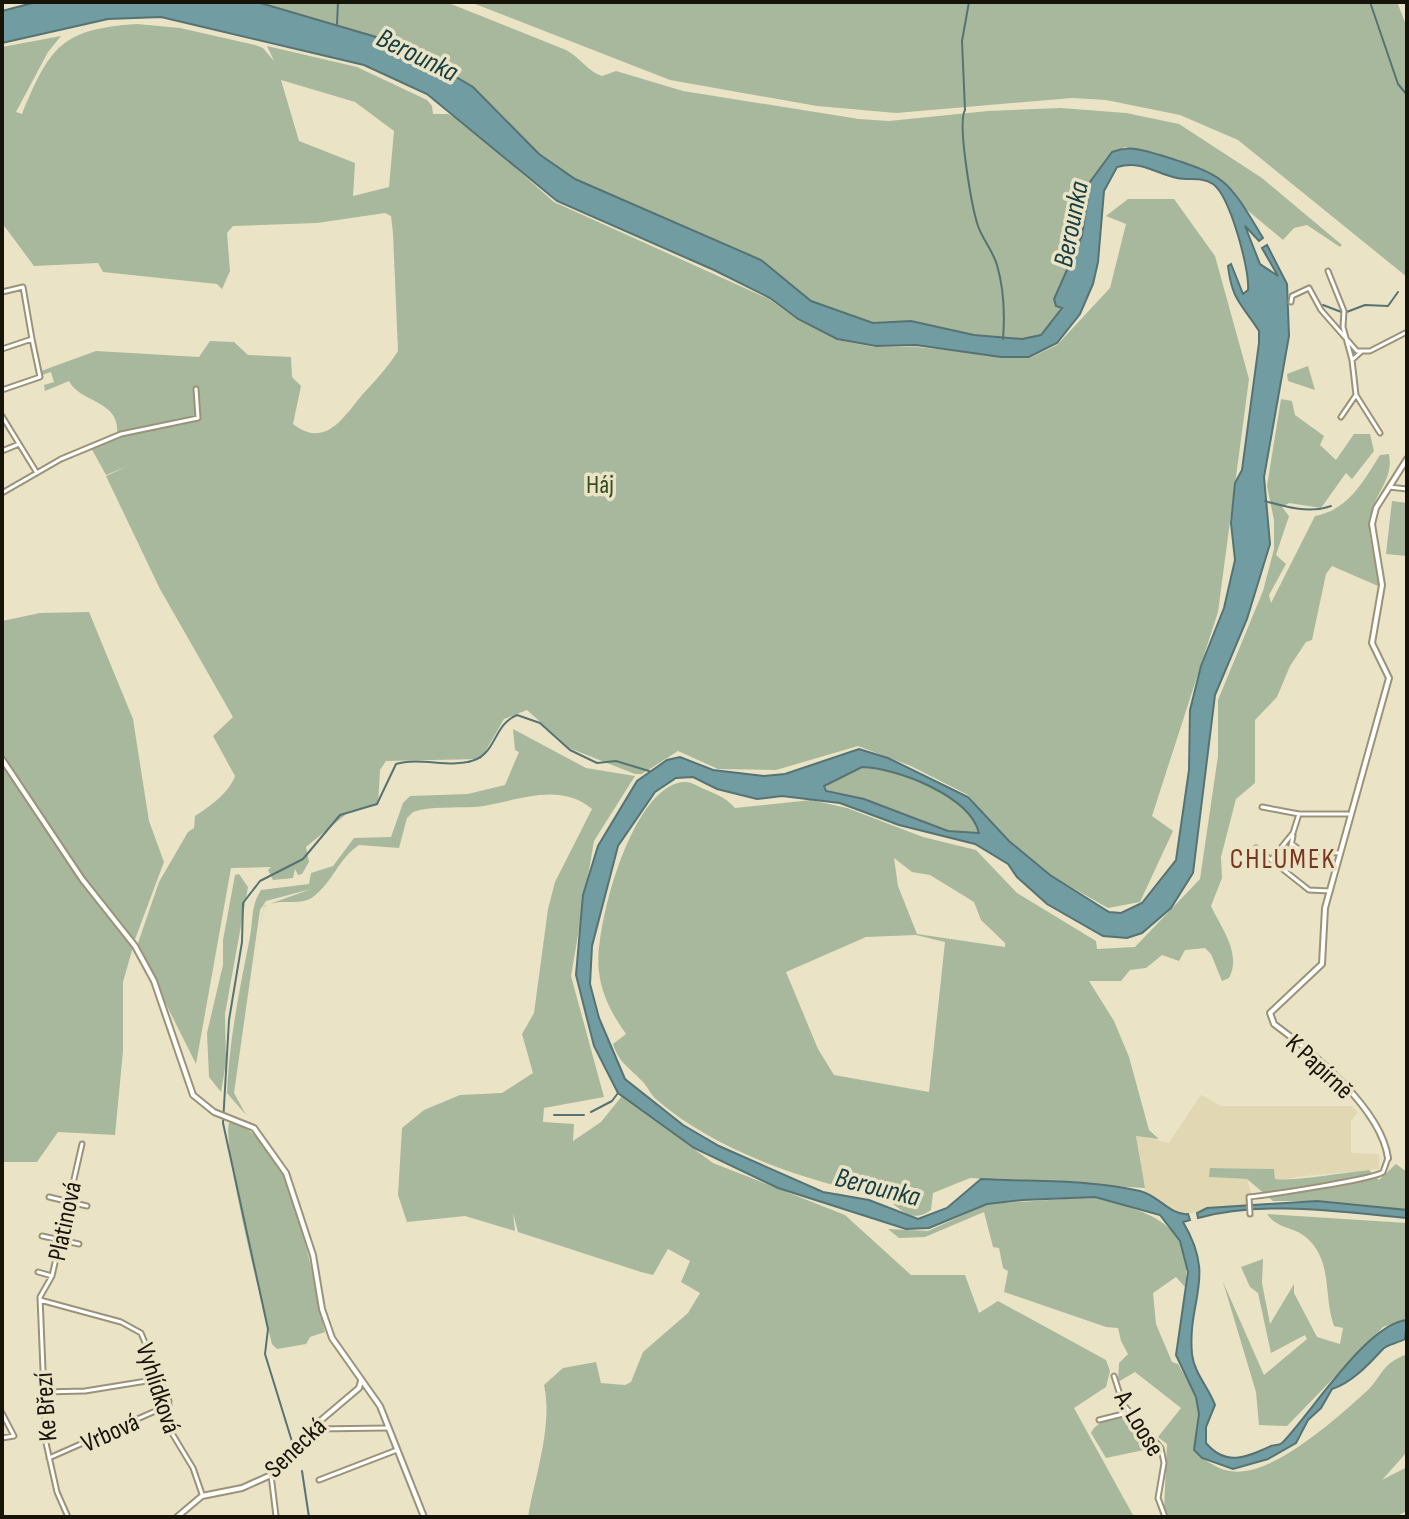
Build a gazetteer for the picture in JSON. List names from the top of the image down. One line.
{"streets":{"street":["K Papírně","Platinová","Vyhlídková","Ke Březí","A. Loose","Vrbová","Senecká"]},"crossings":[["Platinová","Vyhlídková"],["Platinová","Ke Březí"],["Vyhlídková","Ke Březí"],["Vyhlídková","Vrbová"],["Vyhlídková","Senecká"],["Ke Březí","Vrbová"]],"districts":["CHLUMEK"],"water":["Berounka"],"parks":["Háj"]}
